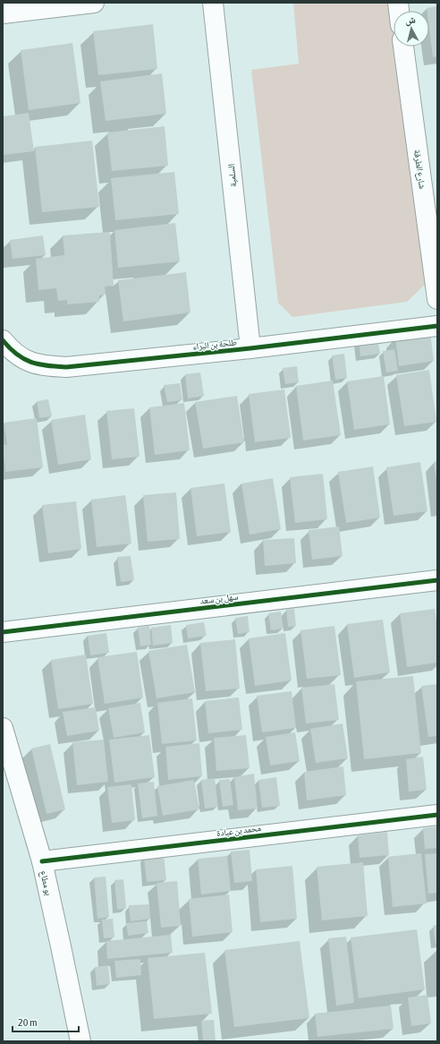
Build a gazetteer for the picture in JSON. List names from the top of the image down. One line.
{"streets":{"street":["شارع الطرفة","السلمية","طلحة بن البراء","سهل بن سعد","محمد بن عبادة","بو مطاع"]},"crossings":[["السلمية","طلحة بن البراء"],["محمد بن عبادة","بو مطاع"]],"scale_bar":"20 m","north":"top"}
